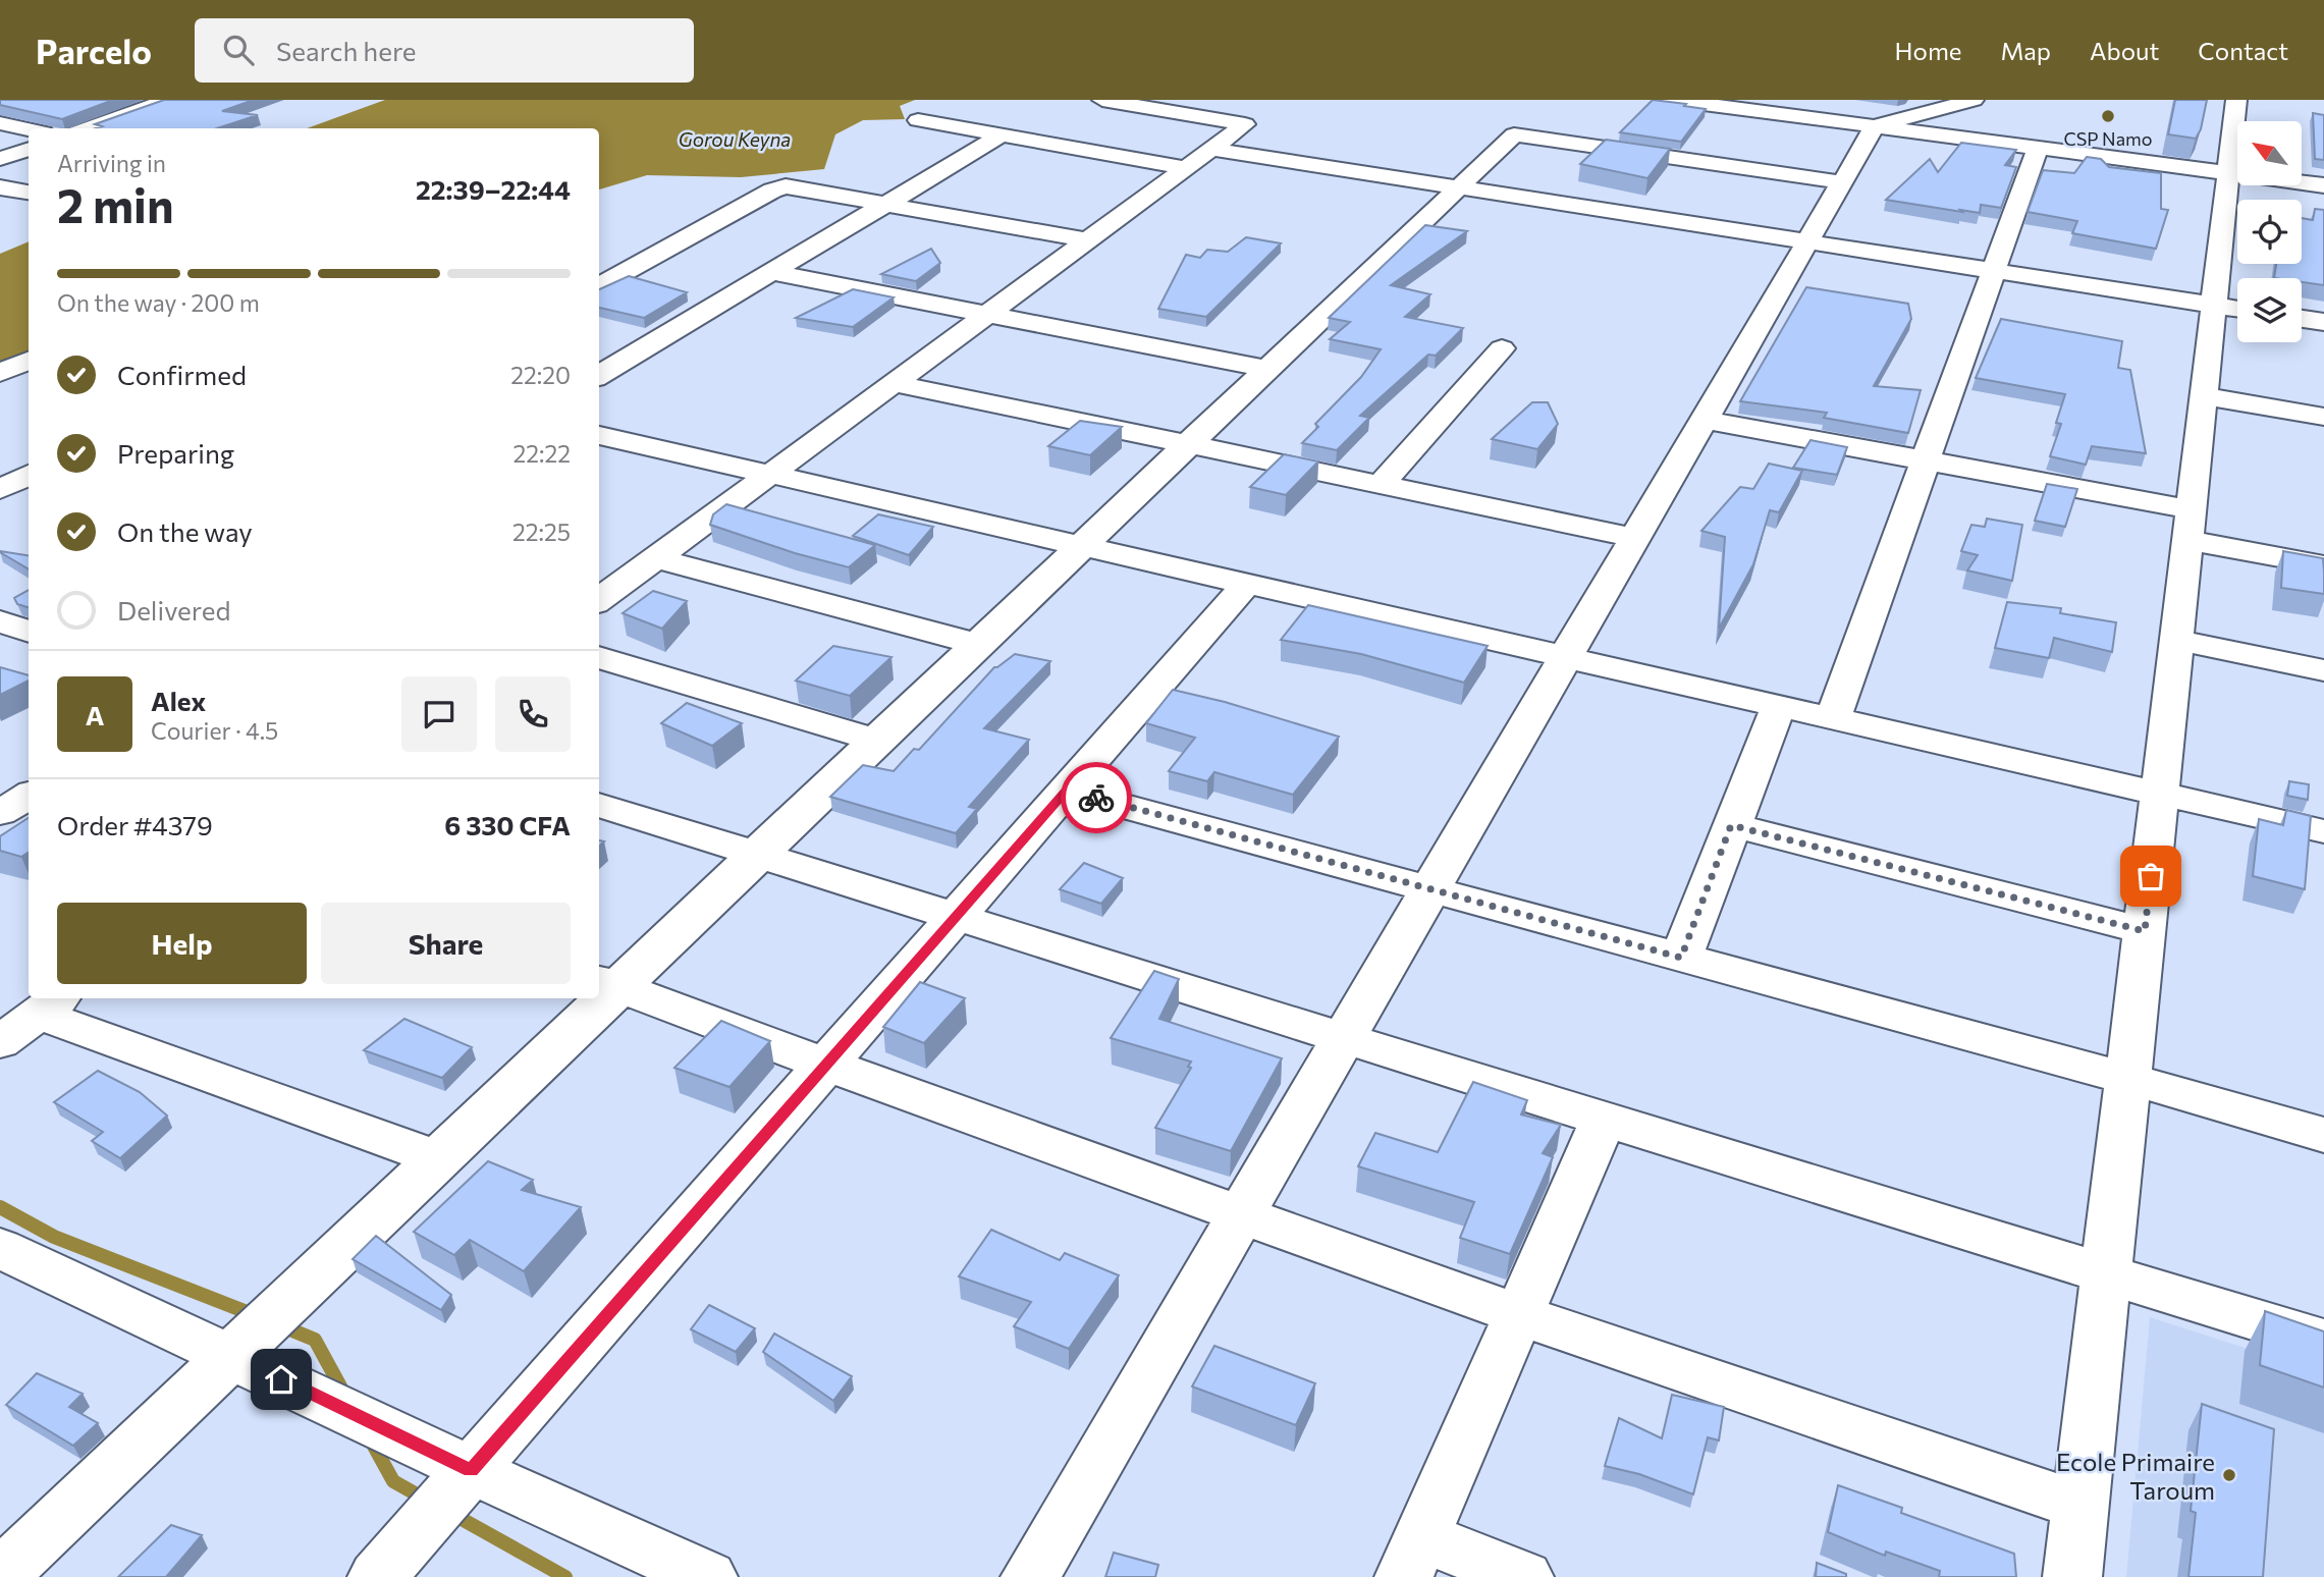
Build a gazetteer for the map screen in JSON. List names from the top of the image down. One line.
{"water":["Gorou Keyna"],"places":["CSP Namo","Ecole Primaire Taroum"],"north":"top left","page":{"header":"Parcelo","search":"Search here","nav":["Home","Map","About","Contact"],"heading":["2 min","Arriving in","22:39–22:44"],"panel":["Alex","Courier · 4.5","Order #4379","6 330 CFA"],"bar":"On the way · 200 m","list":[["Confirmed","22:20"],["Preparing","22:22"],["On the way","22:25"],"Delivered"],"round":"A","buttons":["Help","Share"]}}
